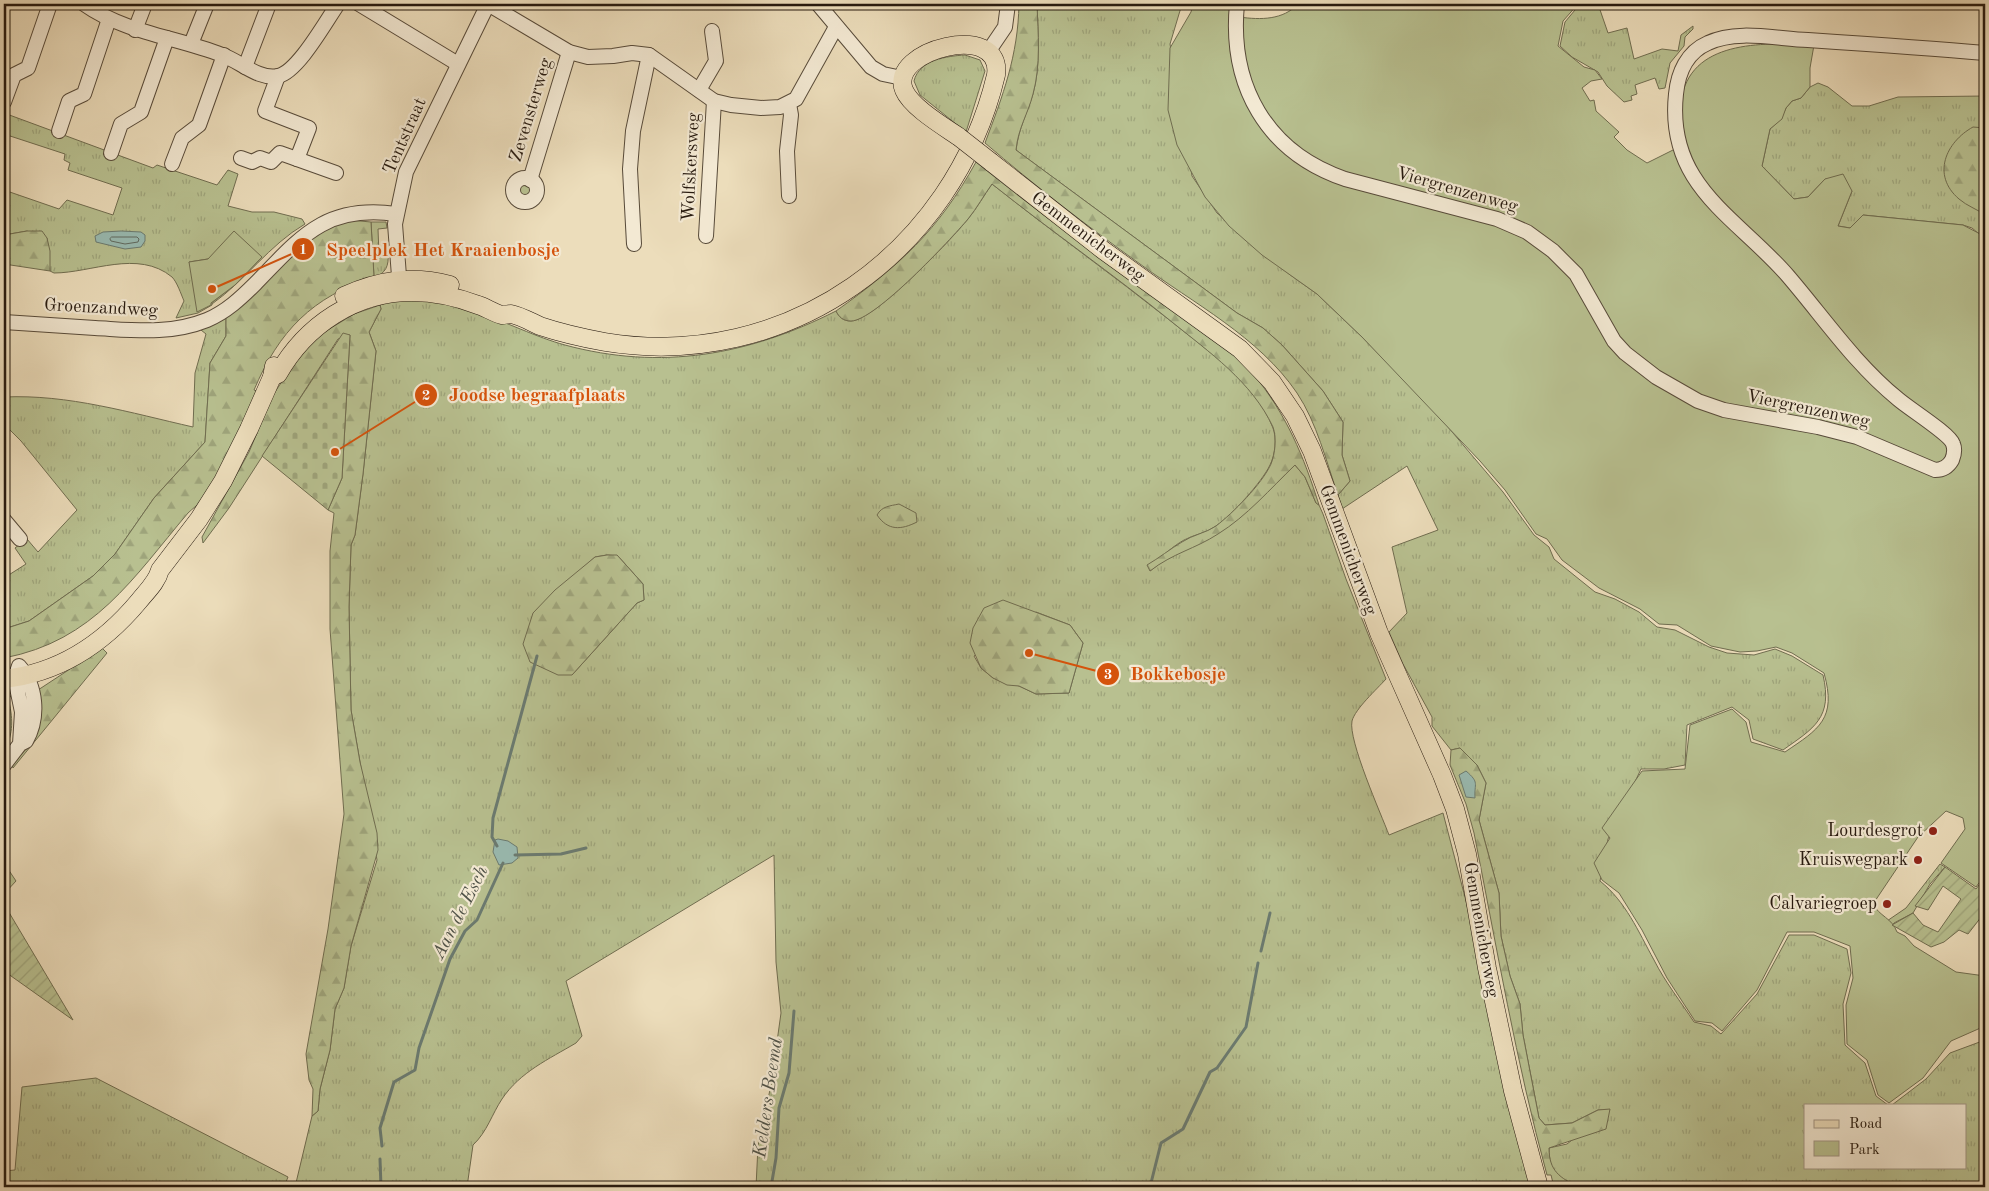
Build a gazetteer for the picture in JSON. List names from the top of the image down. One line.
{"streets":{"main road":["Gemmenicherweg"],"street":["Zevensterweg","Tentstraat","Wolfskersweg","Viergrenzenweg","Groenzandweg"]},"crossings":[["Tentstraat","Groenzandweg"]],"water":["Aan de Esch","Kelders Beemd"],"places":["Speelplek Het Kraaienbosje","Joodse begraafplaats","Bokkebosje","Lourdesgrot","Kruiswegpark","Calvariegroep"],"legend":["Road","Park"]}
